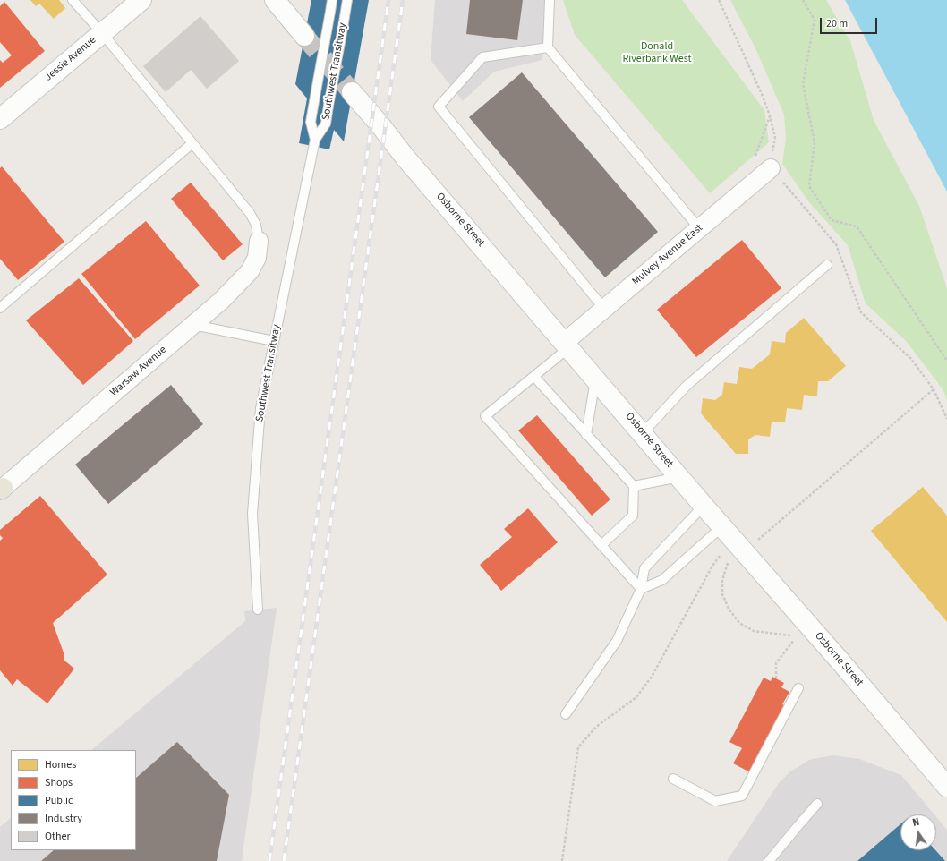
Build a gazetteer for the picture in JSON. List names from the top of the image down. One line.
{"streets":{"main road":["Jessie Avenue","Osborne Street"],"street":["Mulvey Avenue East","Warsaw Avenue"],"lane":["Southwest Transitway"]},"crossings":[["Osborne Street","Mulvey Avenue East"]],"parks":["Donald Riverbank West"],"legend":["Homes","Shops","Public","Industry","Other"],"scale_bar":"20 m","north":"top"}
